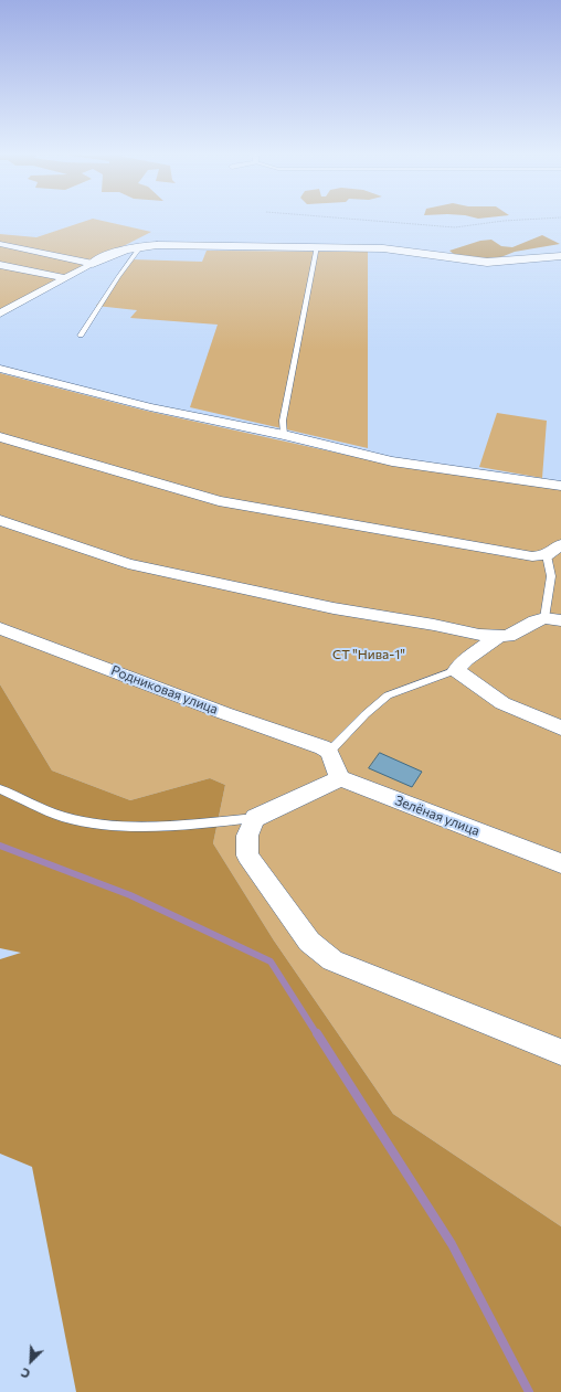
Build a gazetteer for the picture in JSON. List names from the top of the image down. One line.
{"streets":{"street":["Родниковая улица","Зелёная улица"]},"parks":["СТ \"Нива-1\""],"north":"bottom left"}
